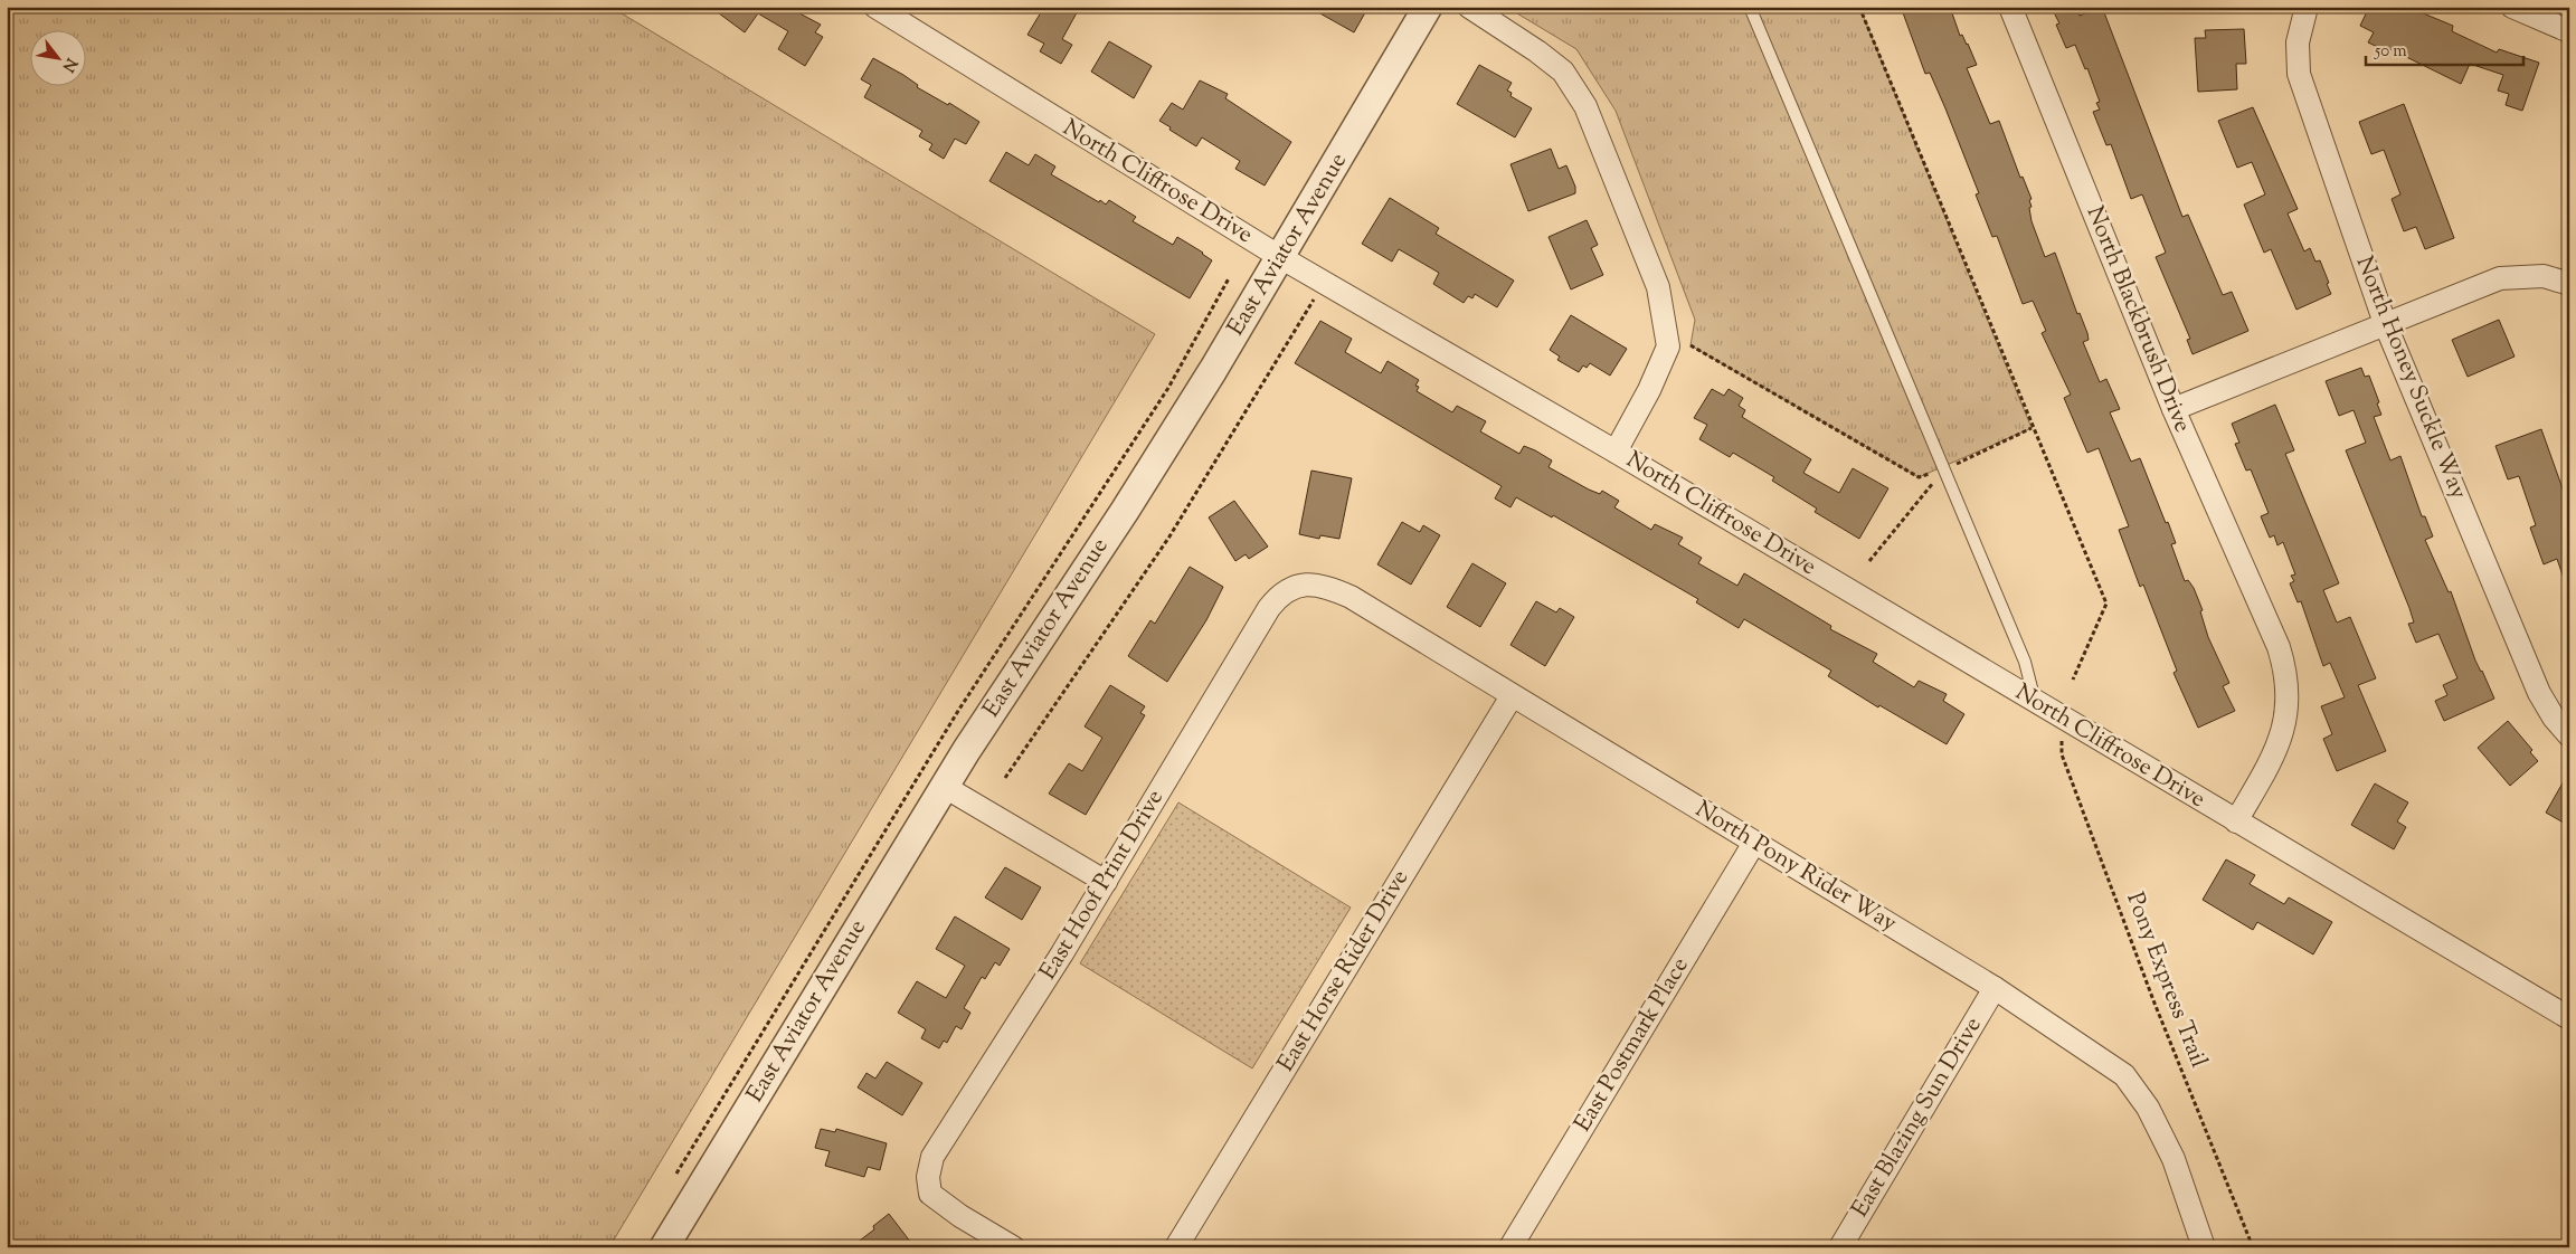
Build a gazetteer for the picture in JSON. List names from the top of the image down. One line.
{"streets":{"street":["North Cliffrose Drive","East Aviator Avenue","North Blackbrush Drive","North Honey Suckle Way","North Pony Rider Way","East Hoof Print Drive","East Horse Rider Drive","East Postmark Place","East Blazing Sun Drive"],"path":["Pony Express Trail"]},"crossings":[["North Cliffrose Drive","East Aviator Avenue"],["North Cliffrose Drive","North Blackbrush Drive"],["North Cliffrose Drive","Pony Express Trail"],["North Pony Rider Way","East Hoof Print Drive"],["North Pony Rider Way","East Horse Rider Drive"],["North Pony Rider Way","East Postmark Place"],["North Pony Rider Way","East Blazing Sun Drive"]],"scale_bar":"50 m","north":"bottom right"}
